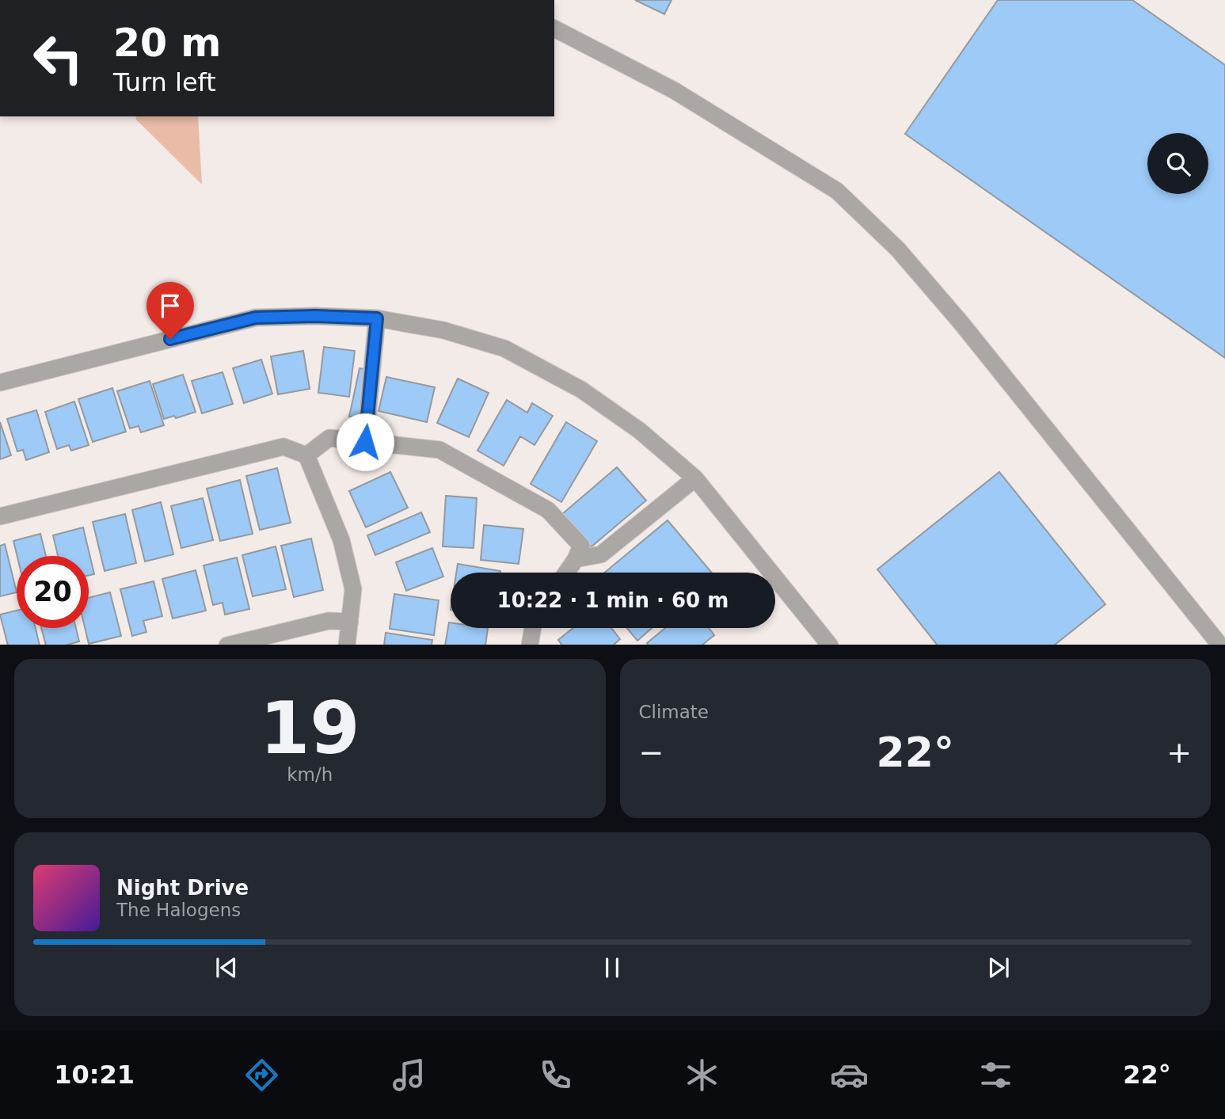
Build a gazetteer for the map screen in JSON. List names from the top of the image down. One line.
{"page":{"turn":["20 m","Turn left"],"limit":"20","trip":"10:22 · 1 min · 60 m","tile":[["19","km/h"],"Climate"],"heat":["−","22°","+"],"song":["Night Drive","The Halogens"],"tabs":["10:21","22°"]}}
